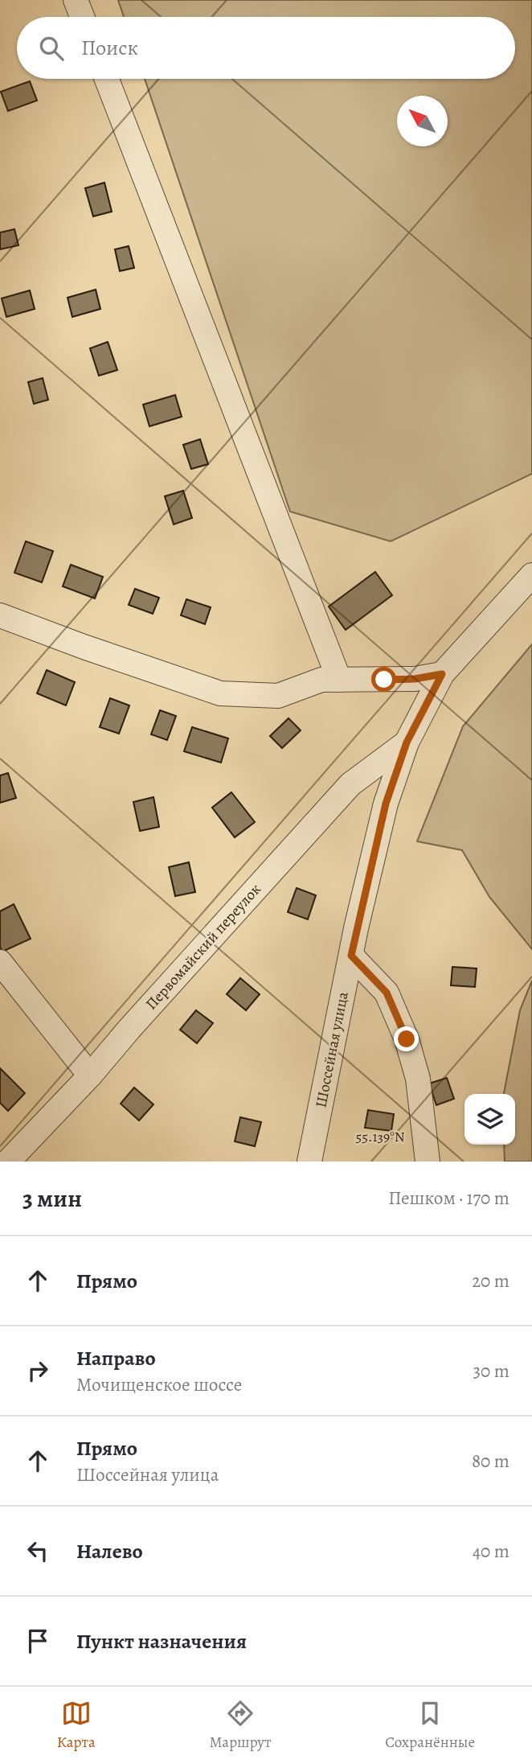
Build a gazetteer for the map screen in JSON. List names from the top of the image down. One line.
{"streets":{"street":["Первомайский переулок","Шоссейная улица"]},"crossings":[["Первомайский переулок","Шоссейная улица"]],"north":"top left","page":{"search":"Поиск","heading":["3 мин","Пешком · 170 m"],"list":[["Прямо","20 m"],["Направо","Мочищенское шоссе","30 m"],["Прямо","Шоссейная улица","80 m"],["Налево","40 m"],"Пункт назначения"],"nav":["Карта","Маршрут","Сохранённые"]},"coordinates":["55.139°N"]}
